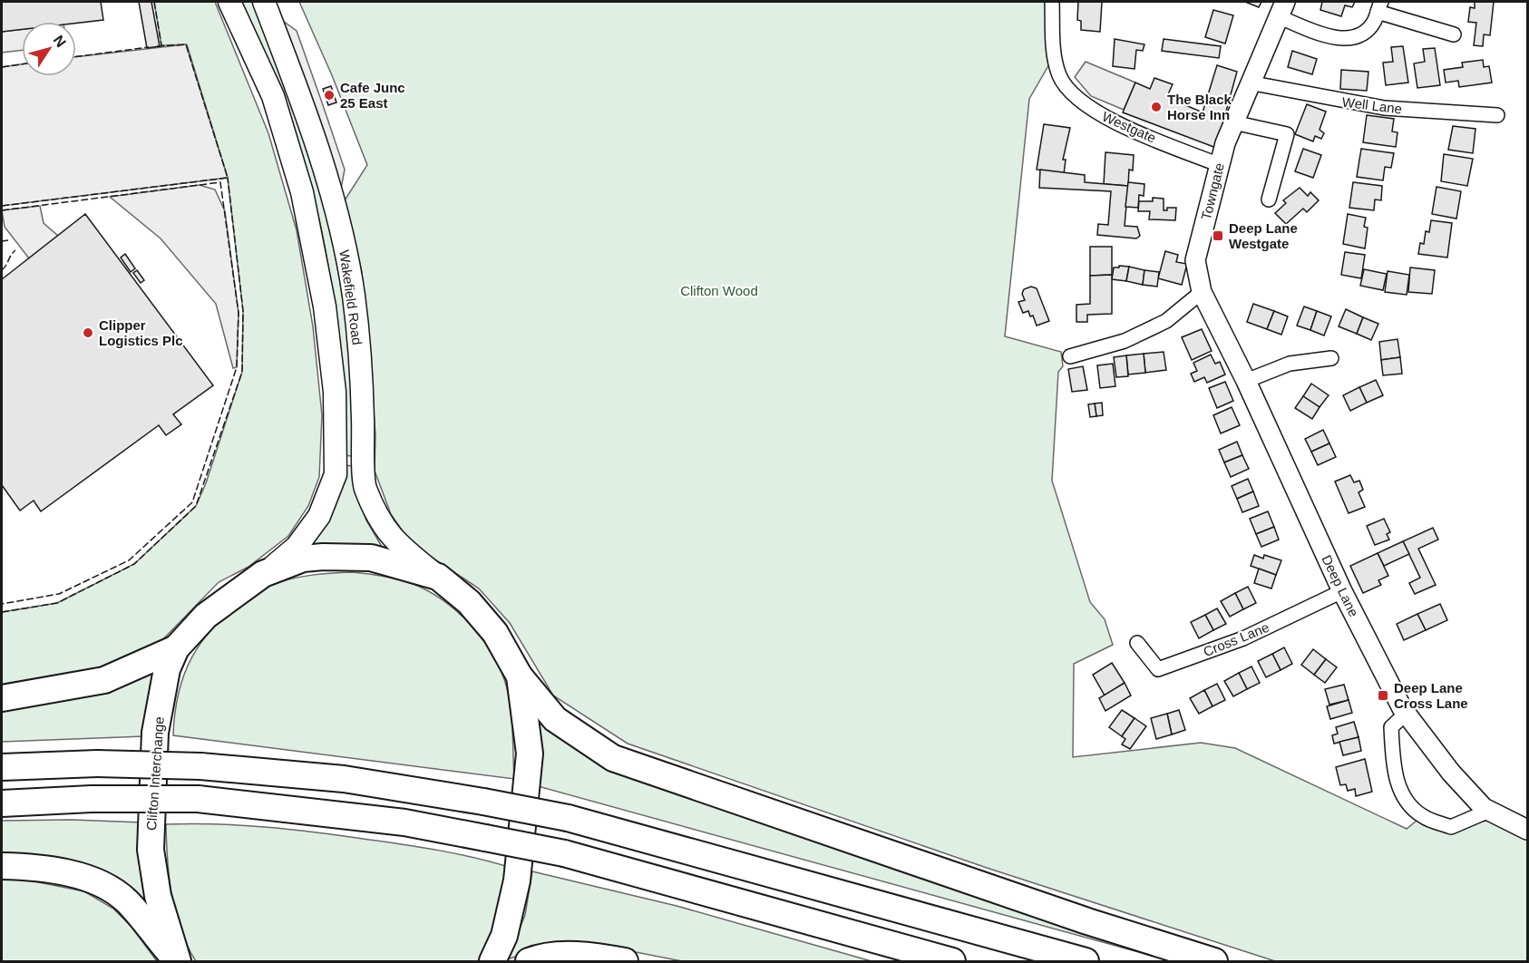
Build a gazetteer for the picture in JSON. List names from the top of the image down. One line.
{"streets":{"highway":["Clifton Interchange"],"main road":["Wakefield Road"],"street":["Well Lane","Westgate","Towngate","Deep Lane","Cross Lane"]},"crossings":[["Well Lane","Towngate"],["Westgate","Towngate"],["Towngate","Deep Lane"],["Wakefield Road","Clifton Interchange"],["Deep Lane","Cross Lane"]],"parks":["Clifton Wood"],"places":{"other":["Cafe Junc 25 East","The Black Horse Inn","Clipper Logistics Plc"],"transit":["Deep Lane Westgate","Deep Lane Cross Lane"]},"north":"top right"}
